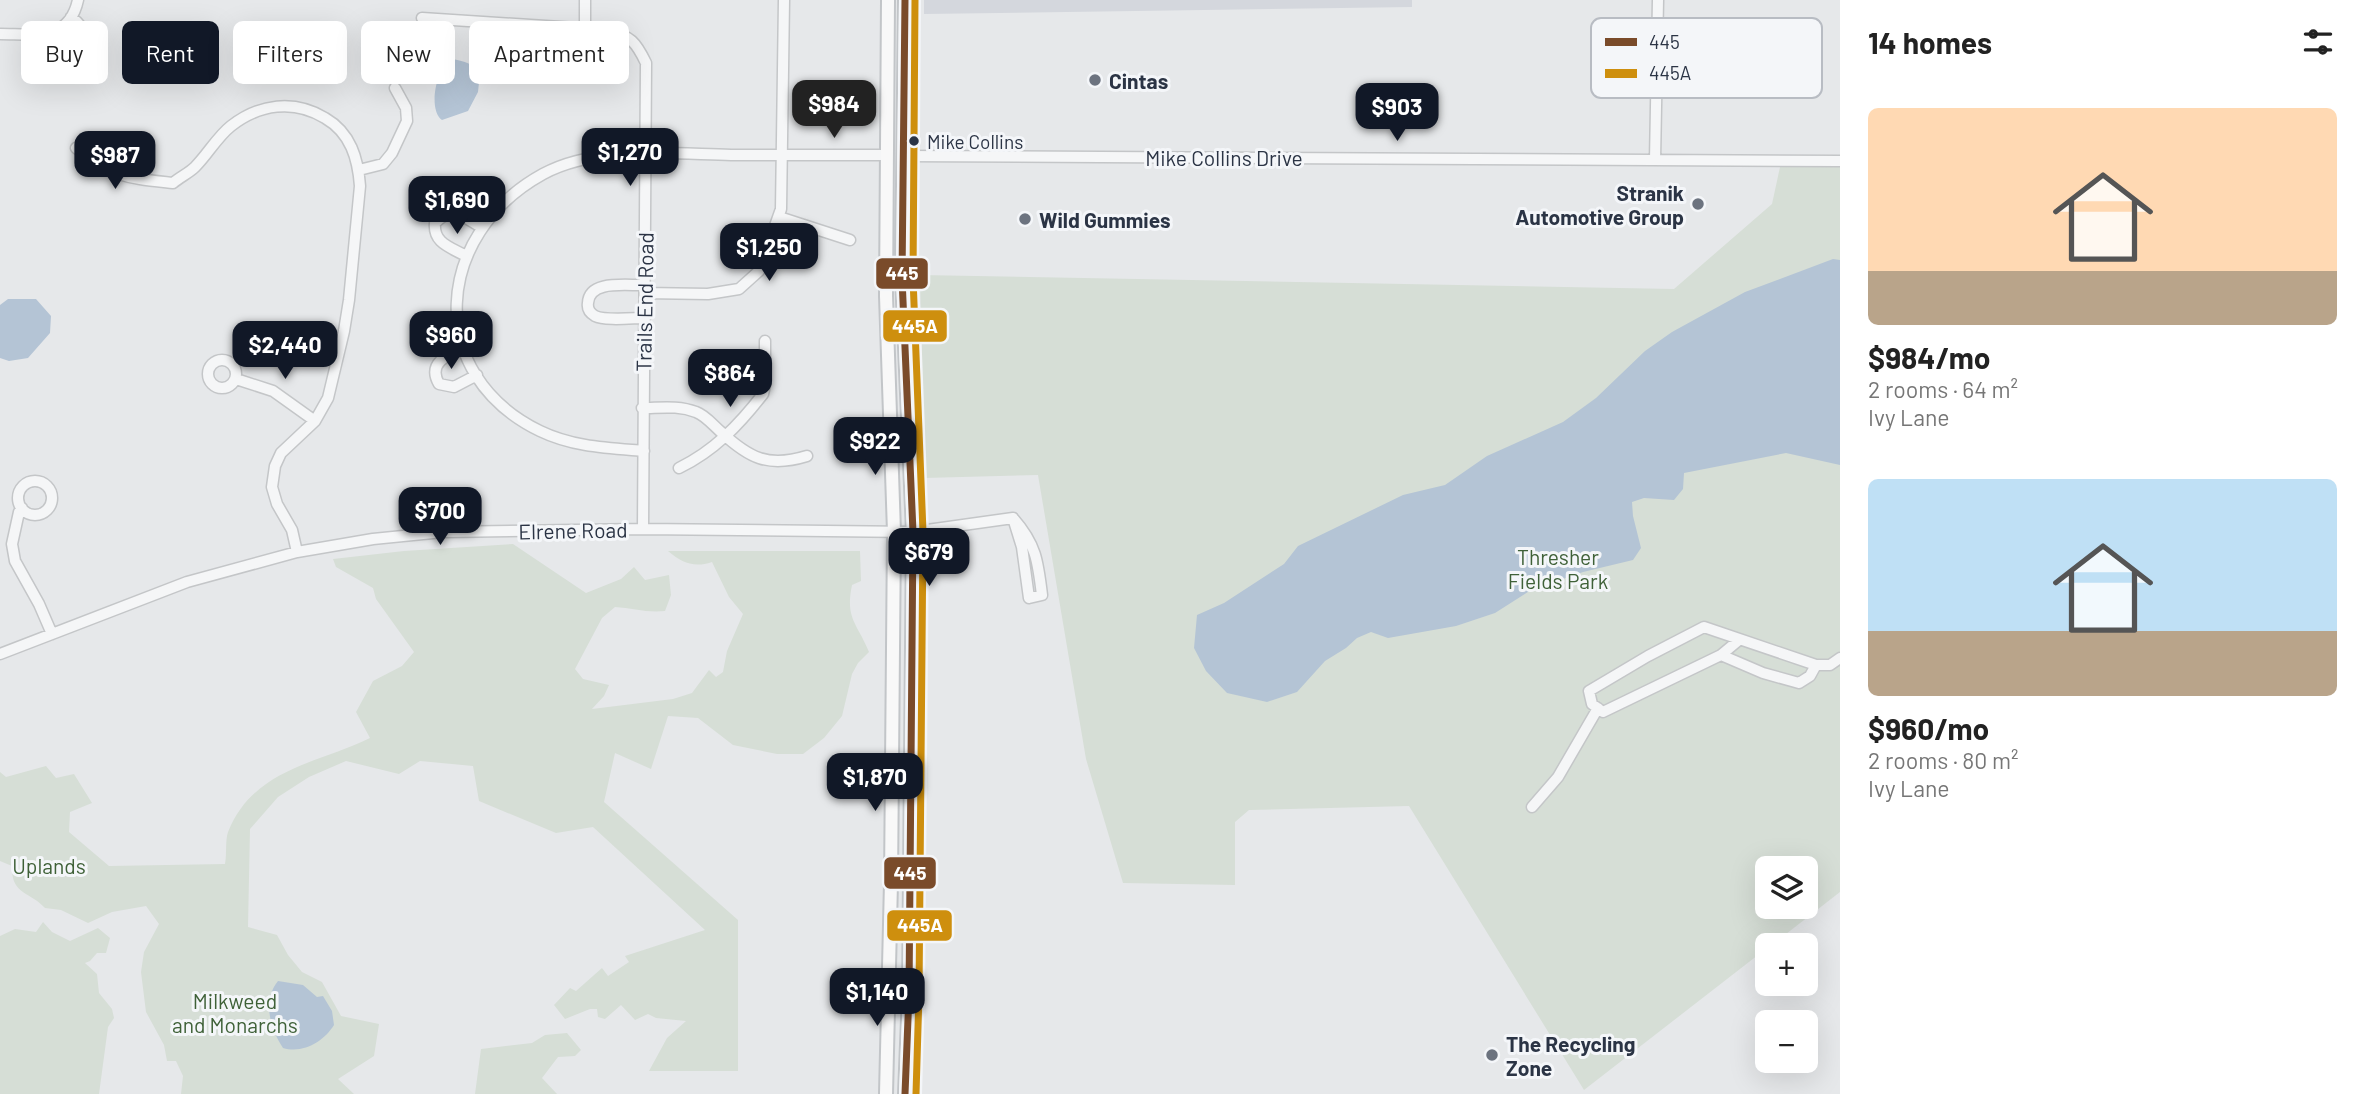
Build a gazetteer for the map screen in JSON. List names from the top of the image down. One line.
{"streets":{"street":["Mike Collins Drive","Trails End Road","Elrene Road"]},"crossings":[["Trails End Road","Elrene Road"]],"parks":["Thresher Fields Park","Uplands","Milkweed and Monarchs"],"places":["Cintas","Mike Collins","Stranik Automotive Group","Wild Gummies","The Recycling Zone"],"lines":["transit line 445","transit line 445A"],"legend":["445","445A"],"page":{"heading":"14 homes","chip":["Buy","Rent","Filters","New","Apartment"],"price":["$984","$903","$1,270","$987","$1,690","$1,250","$960","$2,440","$864","$922","$700","$679","$1,870","$1,140"],"list":[{"name":"$984/mo","note":"2 rooms · 64 m² · Ivy Lane"},{"name":"$960/mo","note":"2 rooms · 80 m² · Ivy Lane"}],"map_buttons":["+","−"]}}
